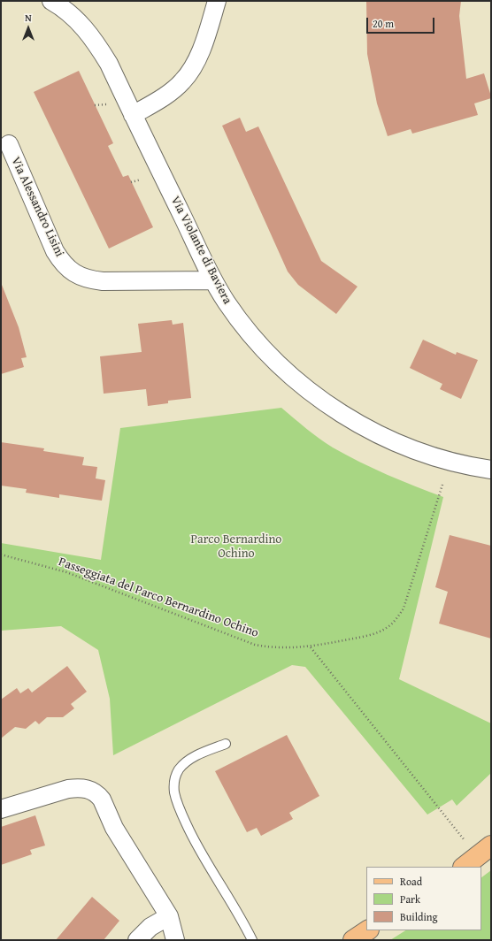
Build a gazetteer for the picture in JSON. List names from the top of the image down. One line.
{"streets":{"street":["Via Alessandro Lisini","Via Violante di Baviera"],"path":["Passeggiata del Parco Bernardino Ochino"]},"crossings":[["Via Alessandro Lisini","Via Violante di Baviera"]],"parks":["Parco Bernardino Ochino"],"legend":["Road","Park","Building"],"scale_bar":"20 m","north":"top"}
